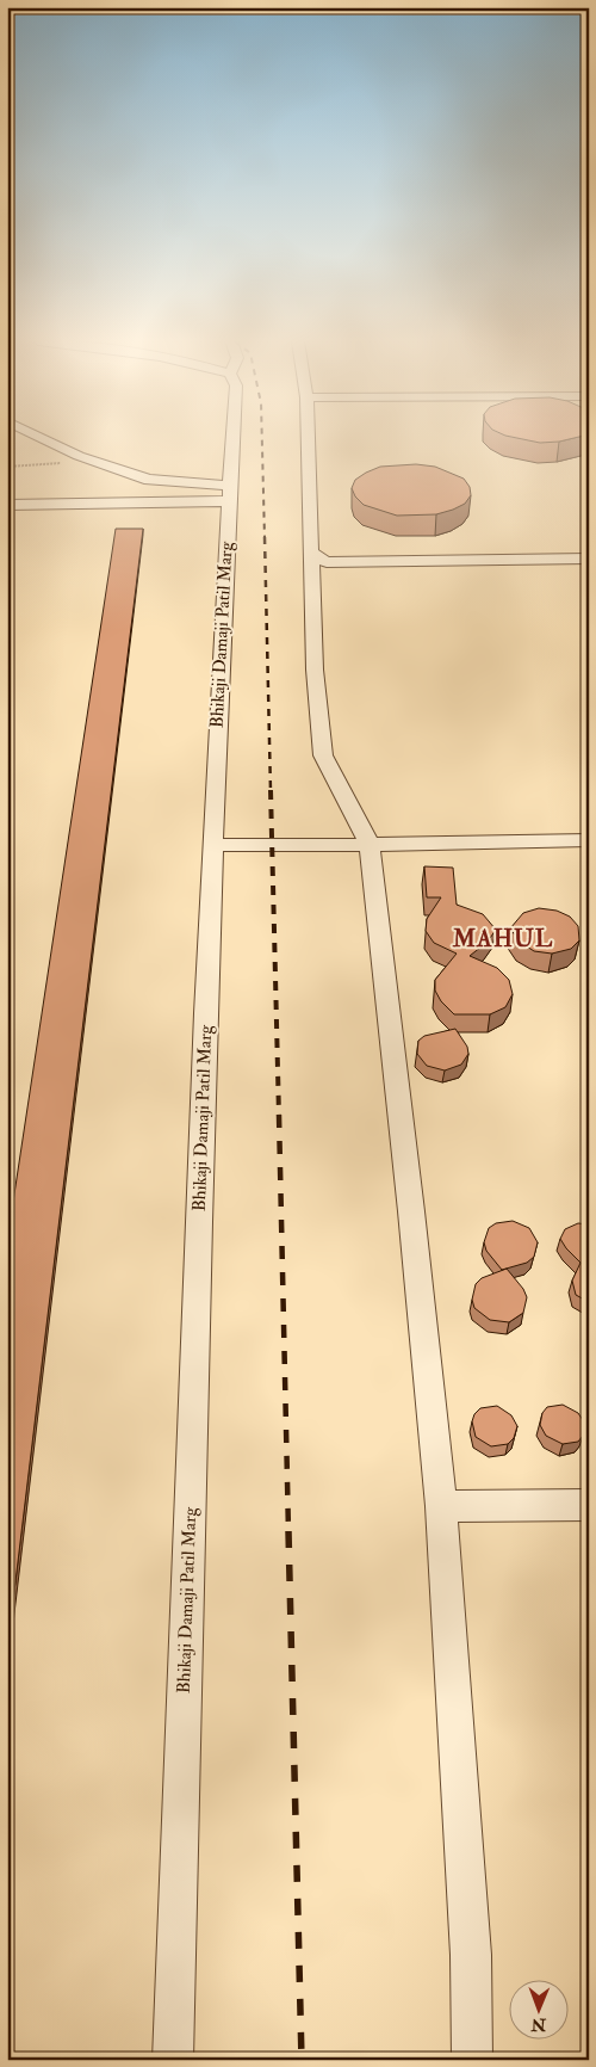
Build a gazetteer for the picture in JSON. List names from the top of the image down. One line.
{"streets":{"street":["Bhikaji Damaji Patil Marg"]},"districts":["MAHUL"],"north":"bottom"}
